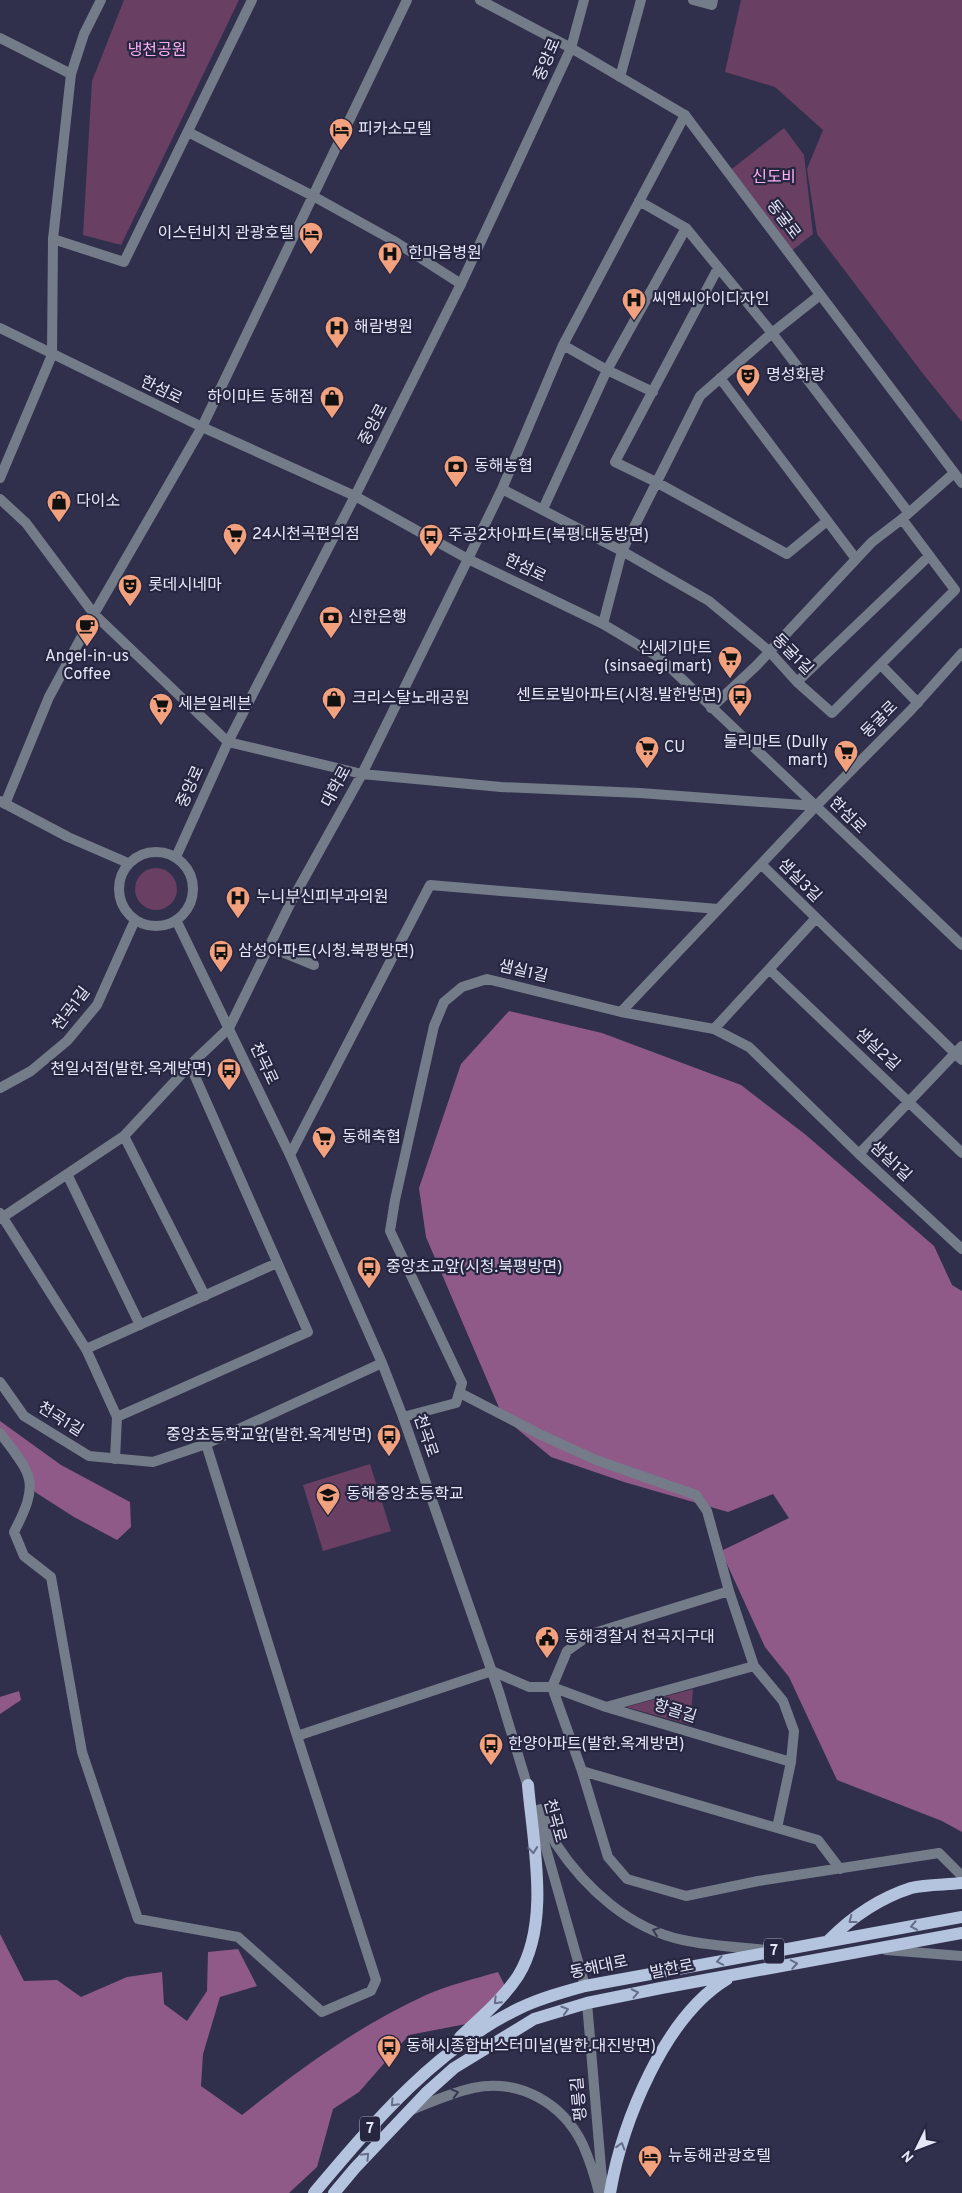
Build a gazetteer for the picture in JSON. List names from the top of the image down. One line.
{"streets":{"main road":["7","동해대로","발한로"],"street":["중앙로","동굴로","한섬로","동굴1길","대학로","샘실3길","샘실1길","천곡1길","샘실2길","천곡로","항골길","평릉길"]},"crossings":[["중앙로","동굴로"],["중앙로","한섬로"],["중앙로","천곡1길"],["중앙로","천곡로"],["동굴로","한섬로"],["동굴로","대학로"],["동굴로","샘실3길"],["한섬로","대학로"],["동굴1길","대학로"],["대학로","천곡로"],["샘실3길","샘실1길"],["천곡1길","천곡로"],["천곡로","항골길"],["천곡로","동해대로"],["발한로","평릉길"]],"one_way":["동해대로","발한로"],"parks":["냉천공원","신도비"],"places":{"hotel":["피카소모텔","이스턴비치 관광호텔","뉴동해관광호텔"],"hospital":["한마음병원","씨앤씨아이디자인","해람병원","누니부신피부과의원"],"theatre":["명성화랑","롯데시네마"],"shop":["하이마트 동해점","다이소","크리스탈노래공원"],"bank":["동해농협","신한은행"],"supermarket":["24시천곡편의점","신세기마트 (sinsaegi mart)","세븐일레븐","CU","둘리마트 (Dully mart)","동해축협"],"bus stop":["주공2차아파트(북평.대동방면)","센트로빌아파트(시청.발한방면)","삼성아파트(시청.북평방면)","천일서점(발한.옥계방면)","중앙초교앞(시청.북평방면)","중앙초등학교앞(발한.옥계방면)","한양아파트(발한.옥계방면)","동해시종합버스터미널(발한.대진방면)"],"cafe":["Angel-in-us Coffee"],"school or university":["동해중앙초등학교"],"public building":["동해경찰서 천곡지구대"]},"north":"bottom left"}
